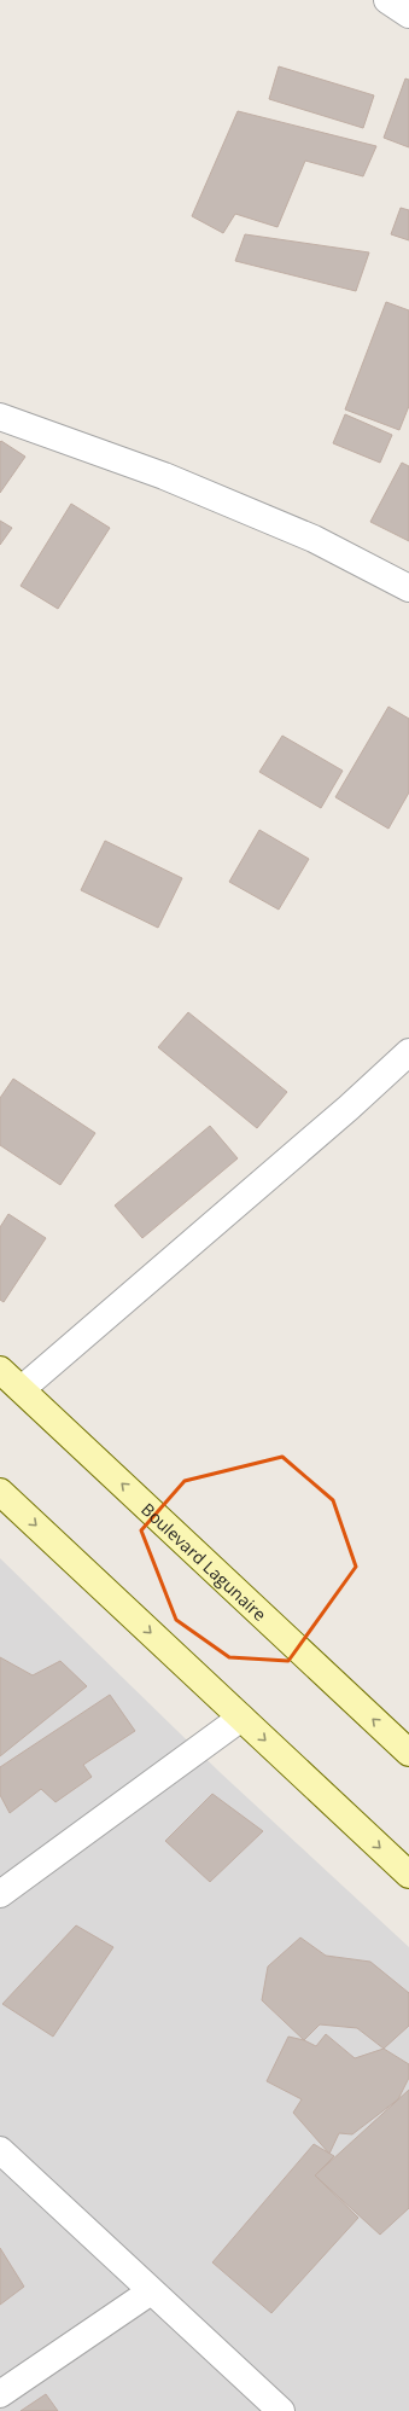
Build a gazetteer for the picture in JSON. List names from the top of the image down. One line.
{"streets":{"main road":["Boulevard Lagunaire"]}}
